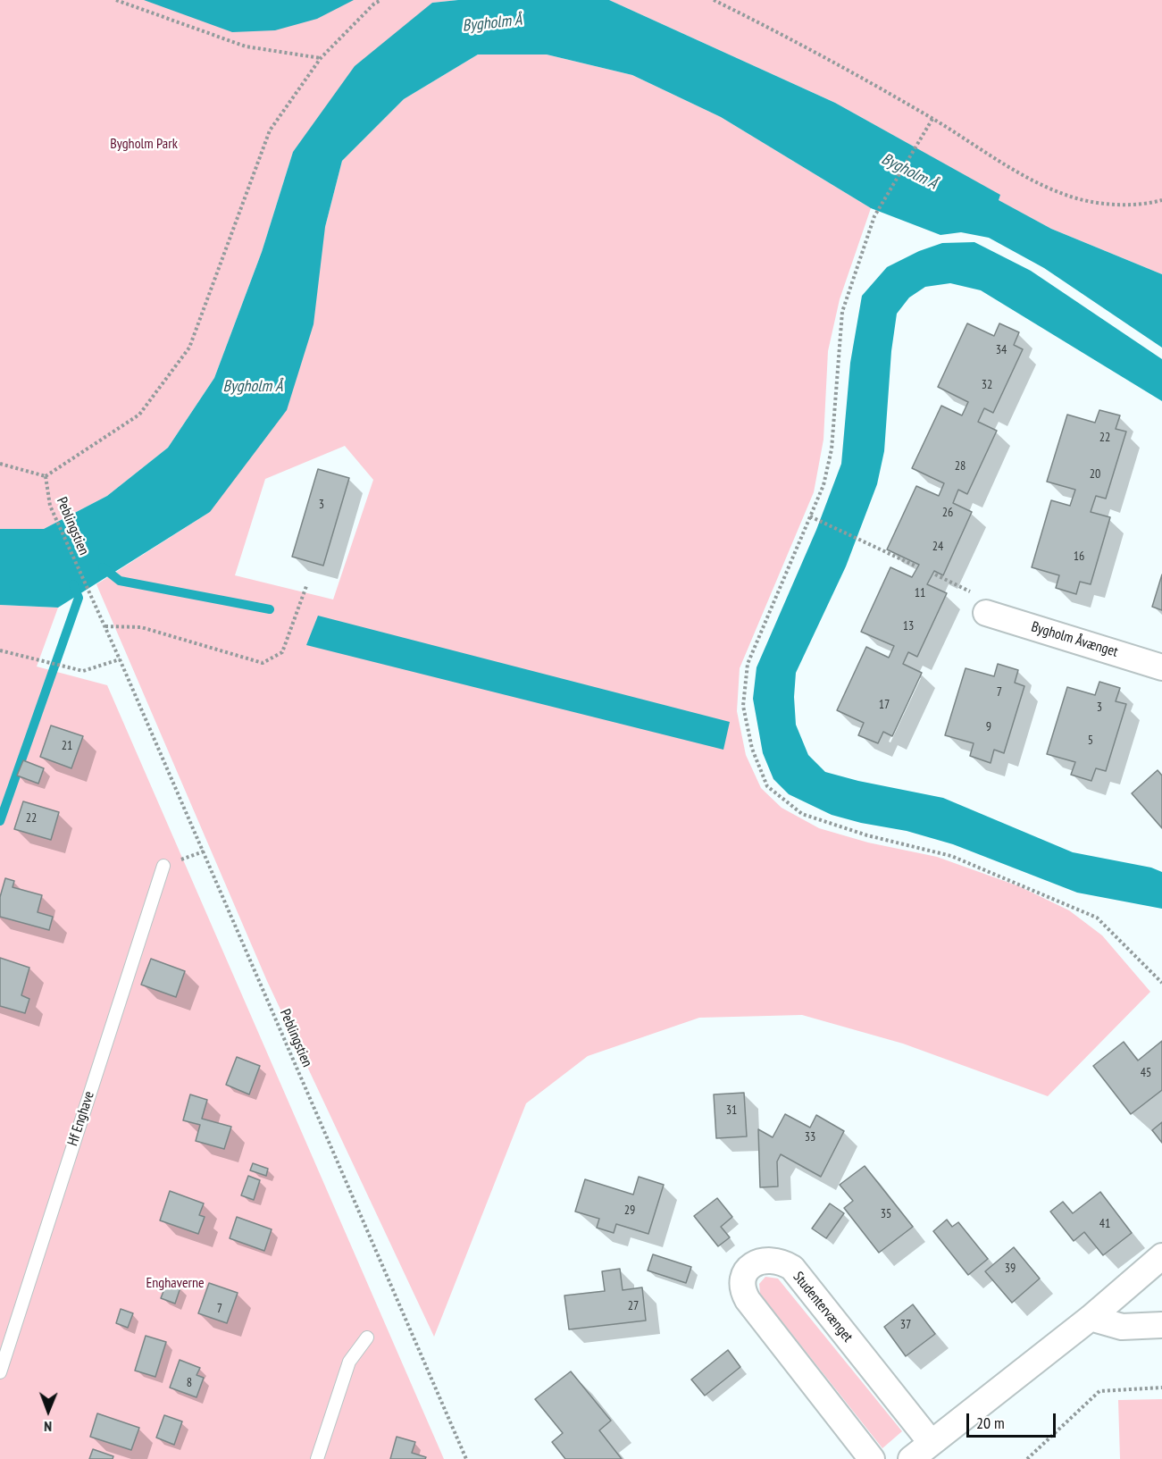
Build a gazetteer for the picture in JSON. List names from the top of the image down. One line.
{"streets":{"street":["Bygholm Åvænget","Studentervænget"],"lane":["Hf Enghave"],"path":["Peblingstien"]},"water":["Bygholm Å"],"parks":["Bygholm Park","Enghaverne"],"house_numbers":["34","32","22","28","20","3","26","24","16","11","13","7","17","3","9","5","21","22","45","31","33","29","35","41","39","27","7","37","8"],"scale_bar":"20 m","north":"bottom"}
